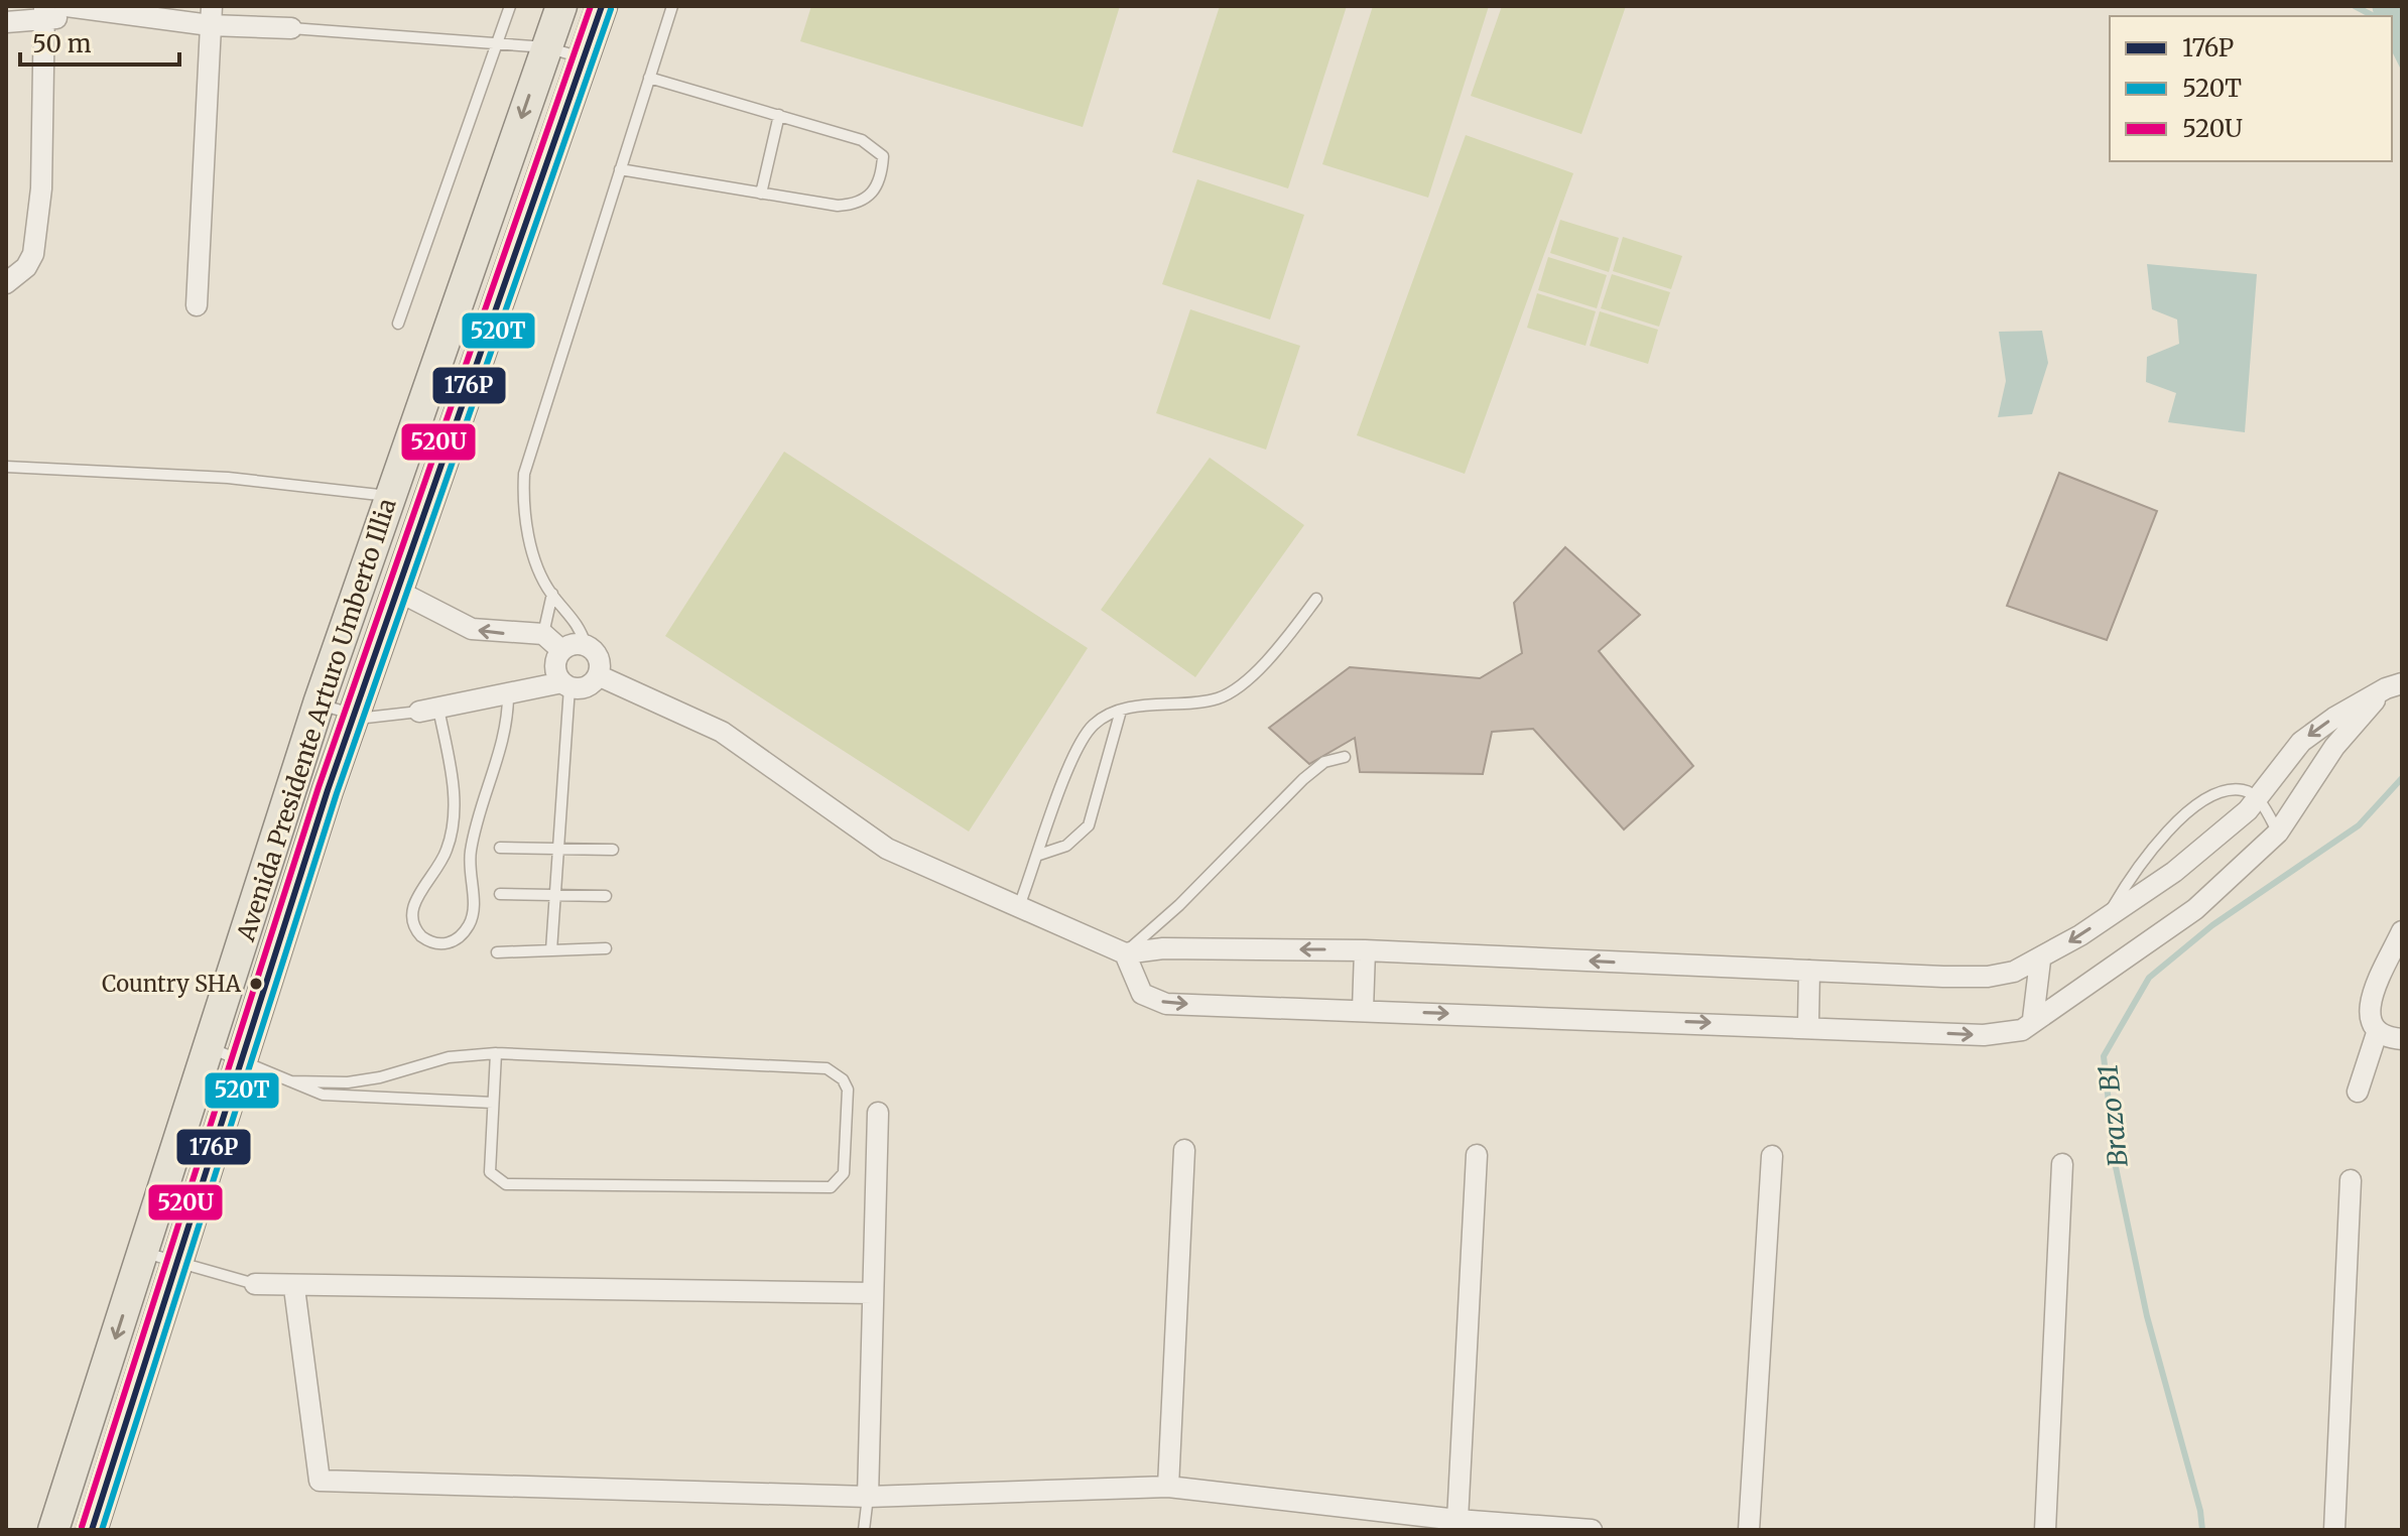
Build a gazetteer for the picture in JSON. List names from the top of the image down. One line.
{"streets":{"main road":["Avenida Presidente Arturo Umberto Illia"]},"water":["Brazo B1"],"places":["Country SHA"],"lines":["transit line 176P","transit line 520U","transit line 520T"],"legend":["176P","520T","520U"],"scale_bar":"50 m"}
